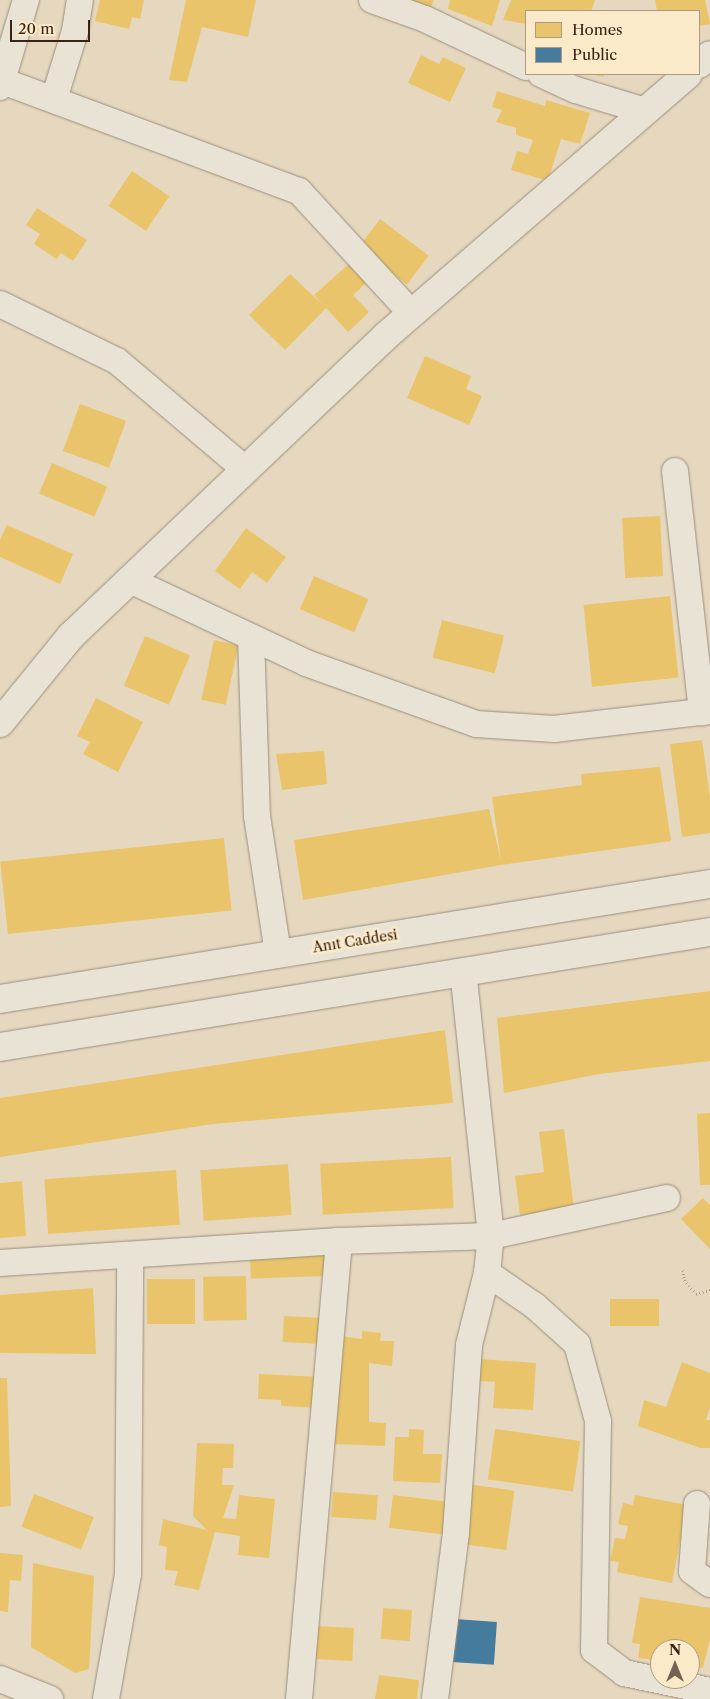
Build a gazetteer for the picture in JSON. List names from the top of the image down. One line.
{"streets":{"main road":["Anıt Caddesi"]},"legend":["Homes","Public"],"scale_bar":"20 m","north":"top"}
